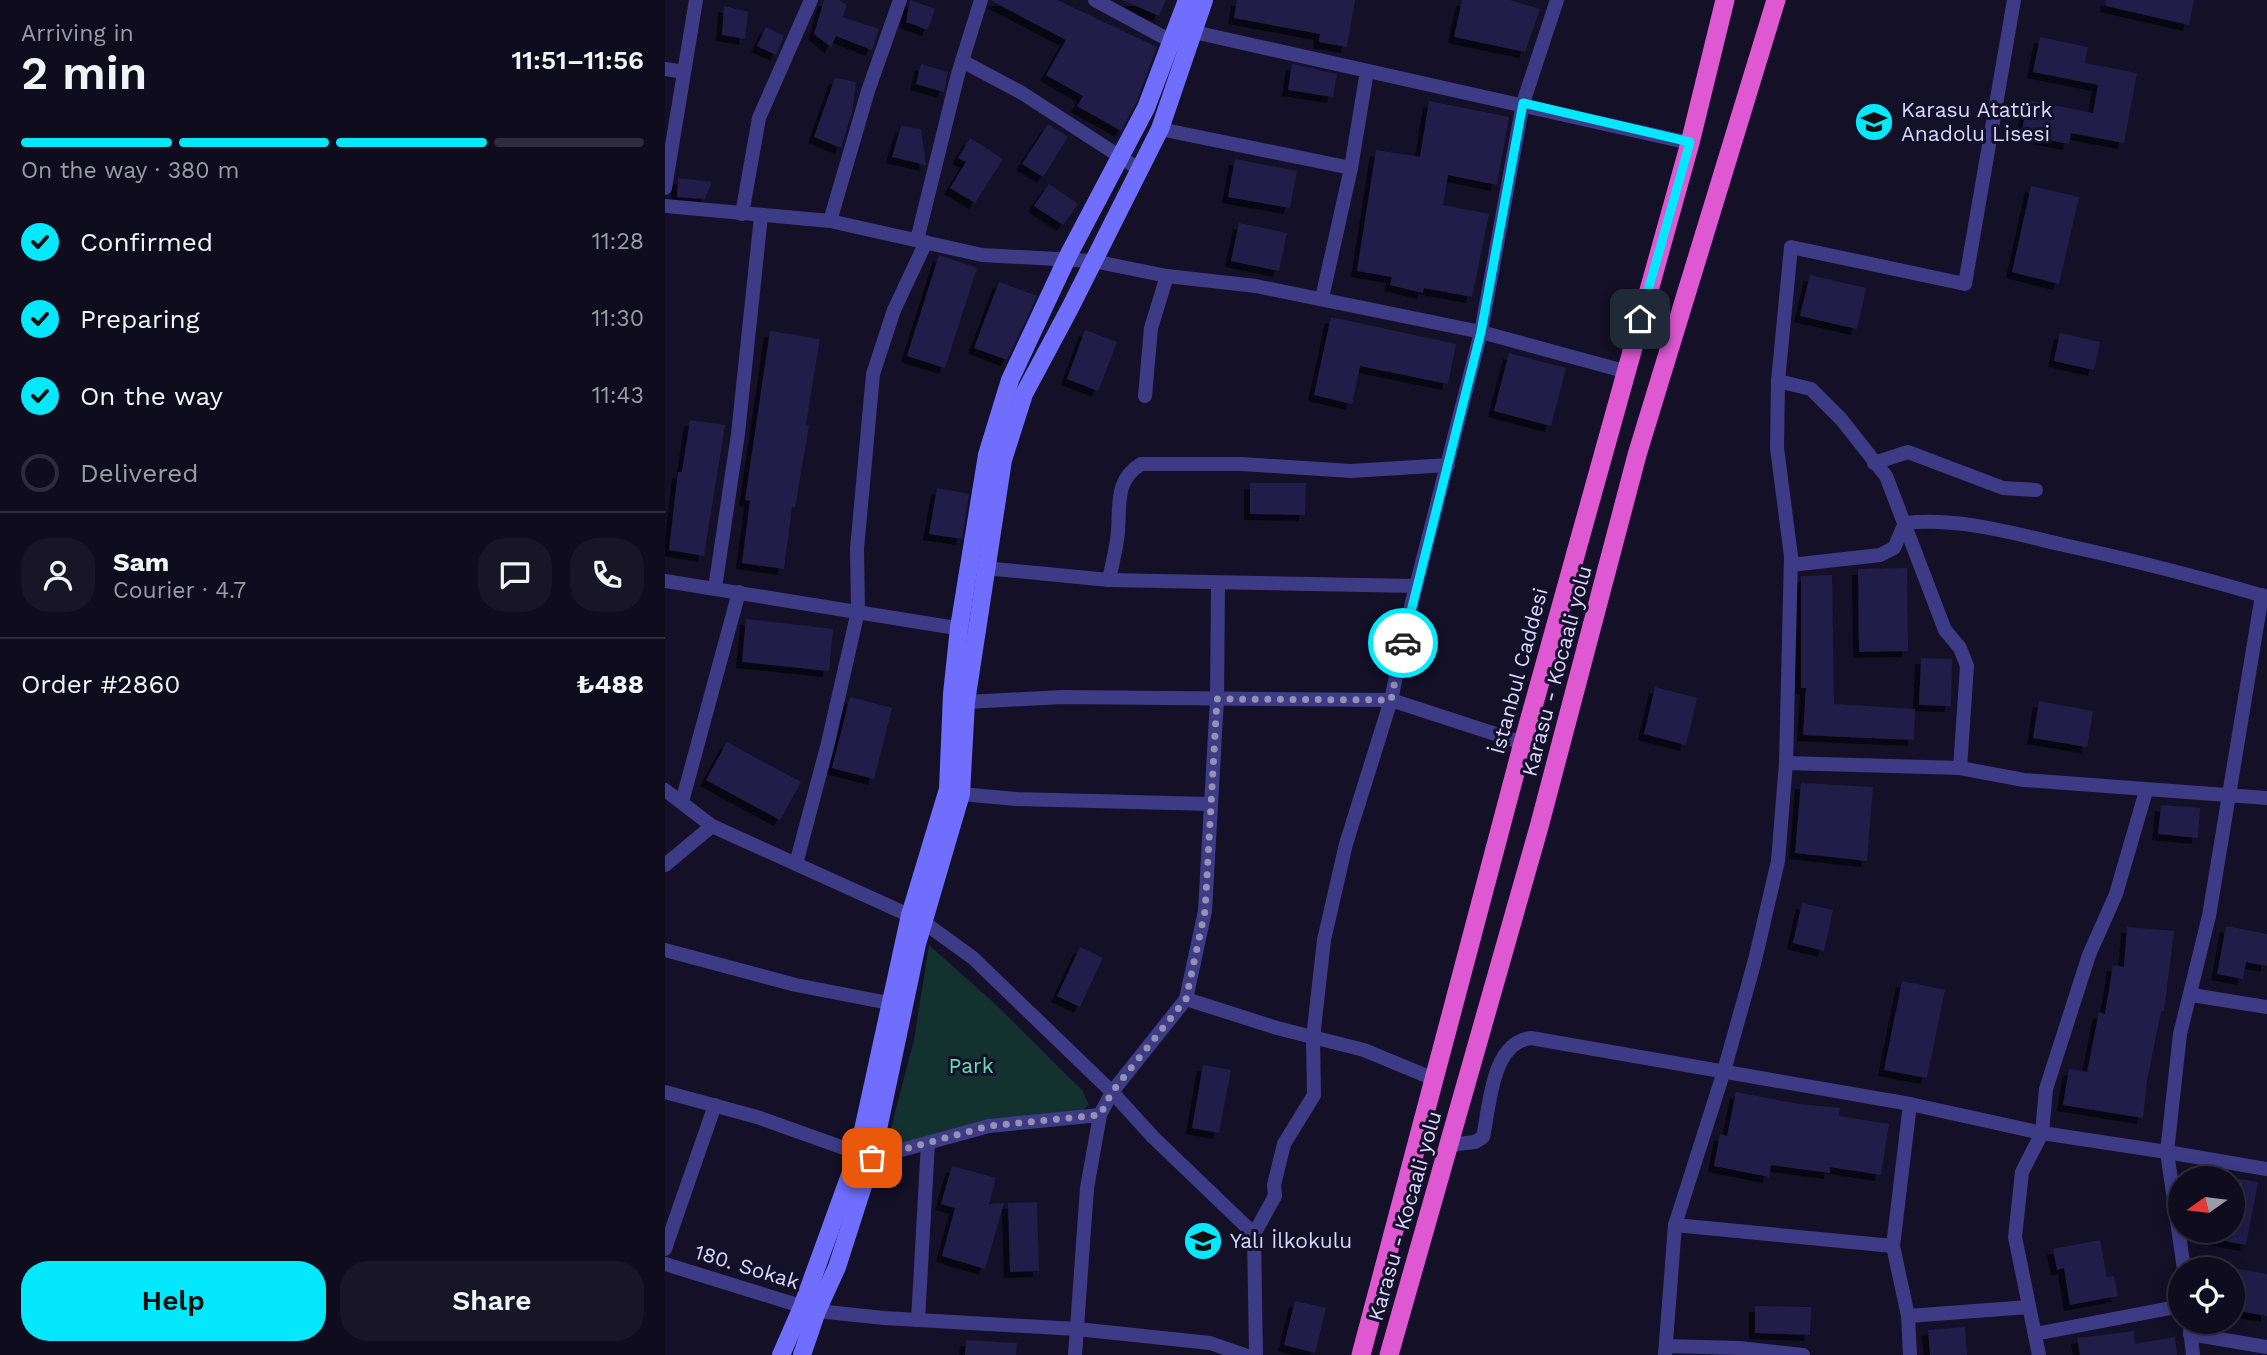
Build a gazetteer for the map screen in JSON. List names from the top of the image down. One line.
{"streets":{"highway":["İstanbul Caddesi","Karasu - Kocaali yolu"],"street":["180. Sokak"]},"parks":["Park"],"places":{"school or university":["Karasu Atatürk Anadolu Lisesi","Yalı İlkokulu"]},"north":"left","page":{"heading":["2 min","Arriving in","11:51–11:56"],"panel":["Sam","Courier · 4.7","Order #2860","₺488"],"bar":"On the way · 380 m","list":[["Confirmed","11:28"],["Preparing","11:30"],["On the way","11:43"],"Delivered"],"buttons":["Help","Share"]}}
